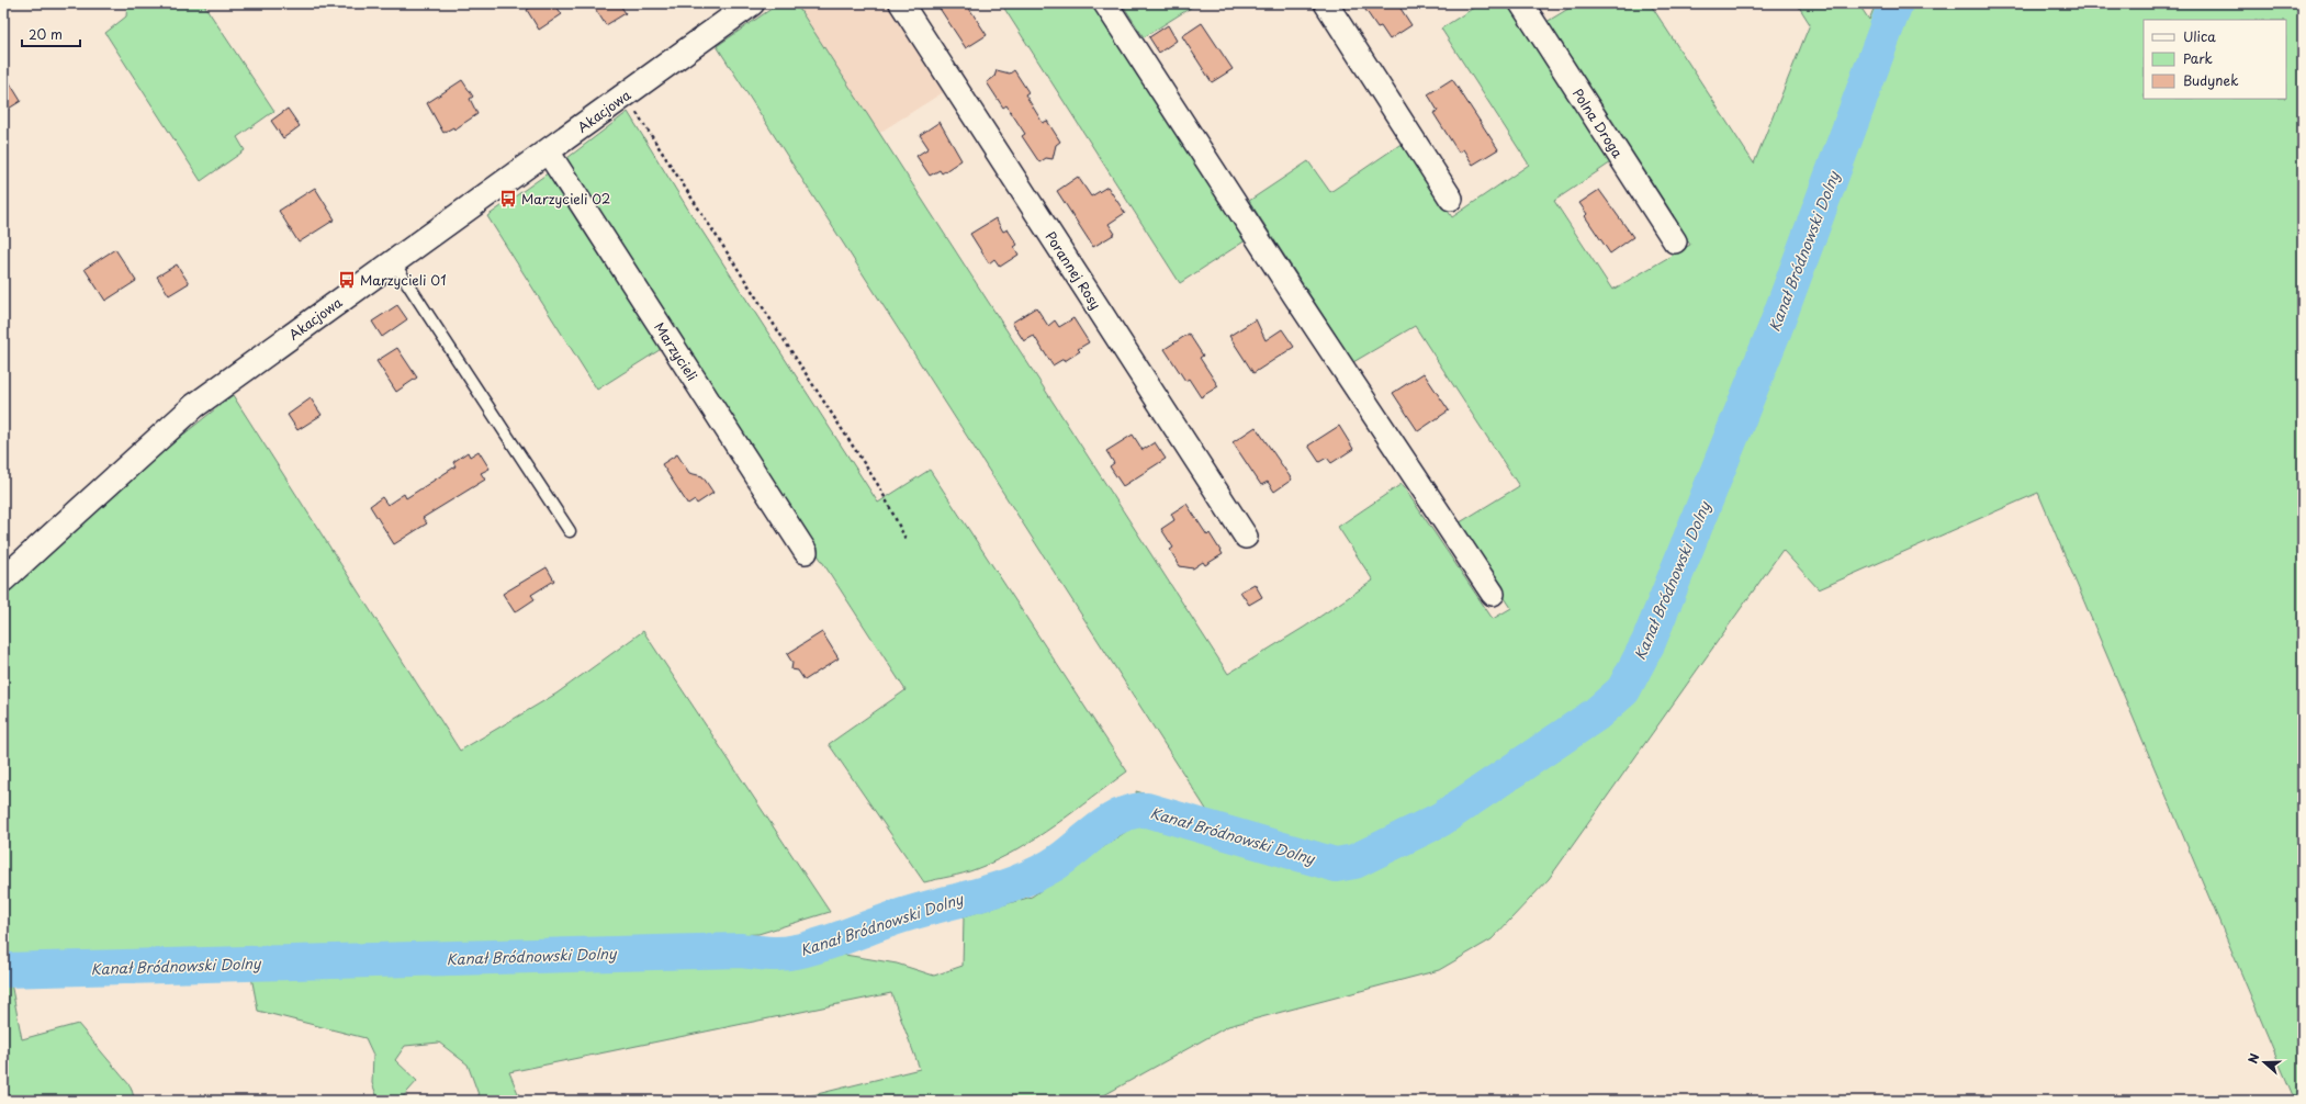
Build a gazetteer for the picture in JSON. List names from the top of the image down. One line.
{"streets":{"street":["Akacjowa","Polna Droga","Porannej Rosy","Marzycieli"]},"crossings":[["Akacjowa","Marzycieli"]],"water":["Kanał Bródnowski Dolny"],"places":{"bus stop":["Marzycieli 02","Marzycieli 01"]},"legend":["Ulica","Park","Budynek"],"scale_bar":"20 m","north":"left"}
